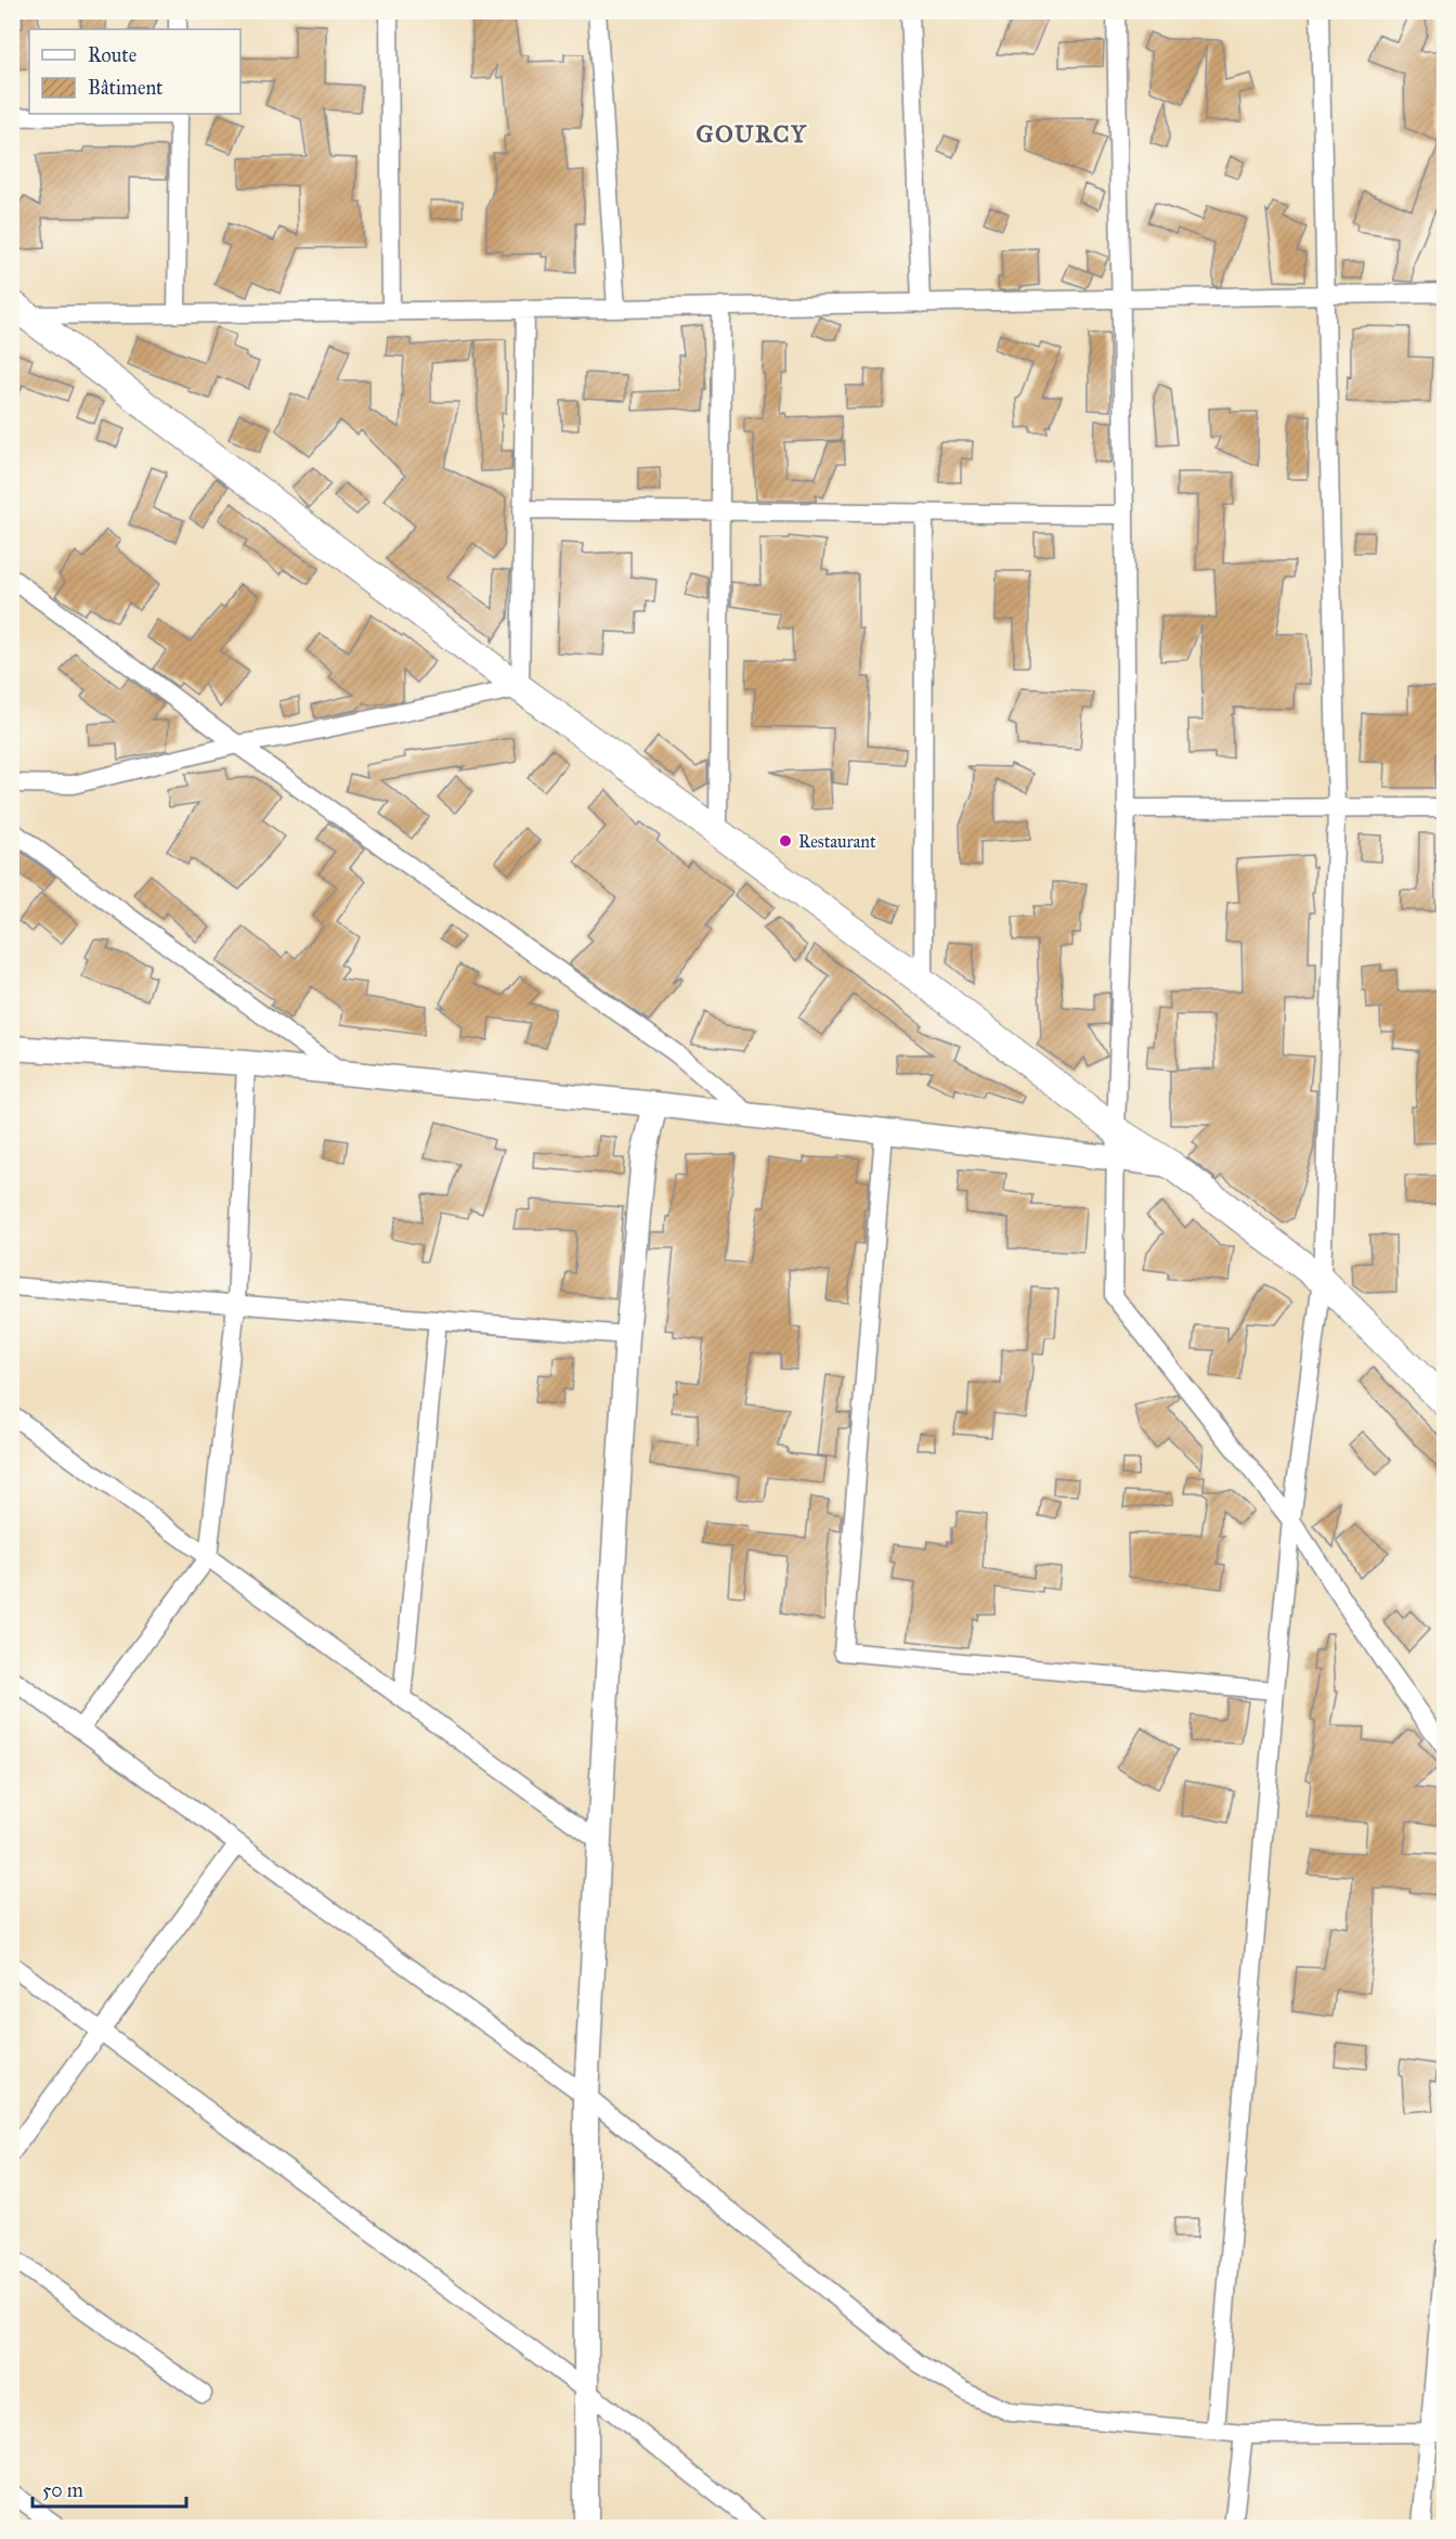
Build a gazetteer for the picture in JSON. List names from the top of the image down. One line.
{"districts":["GOURCY"],"places":["Restaurant"],"legend":["Route","Bâtiment"],"scale_bar":"50 m"}
